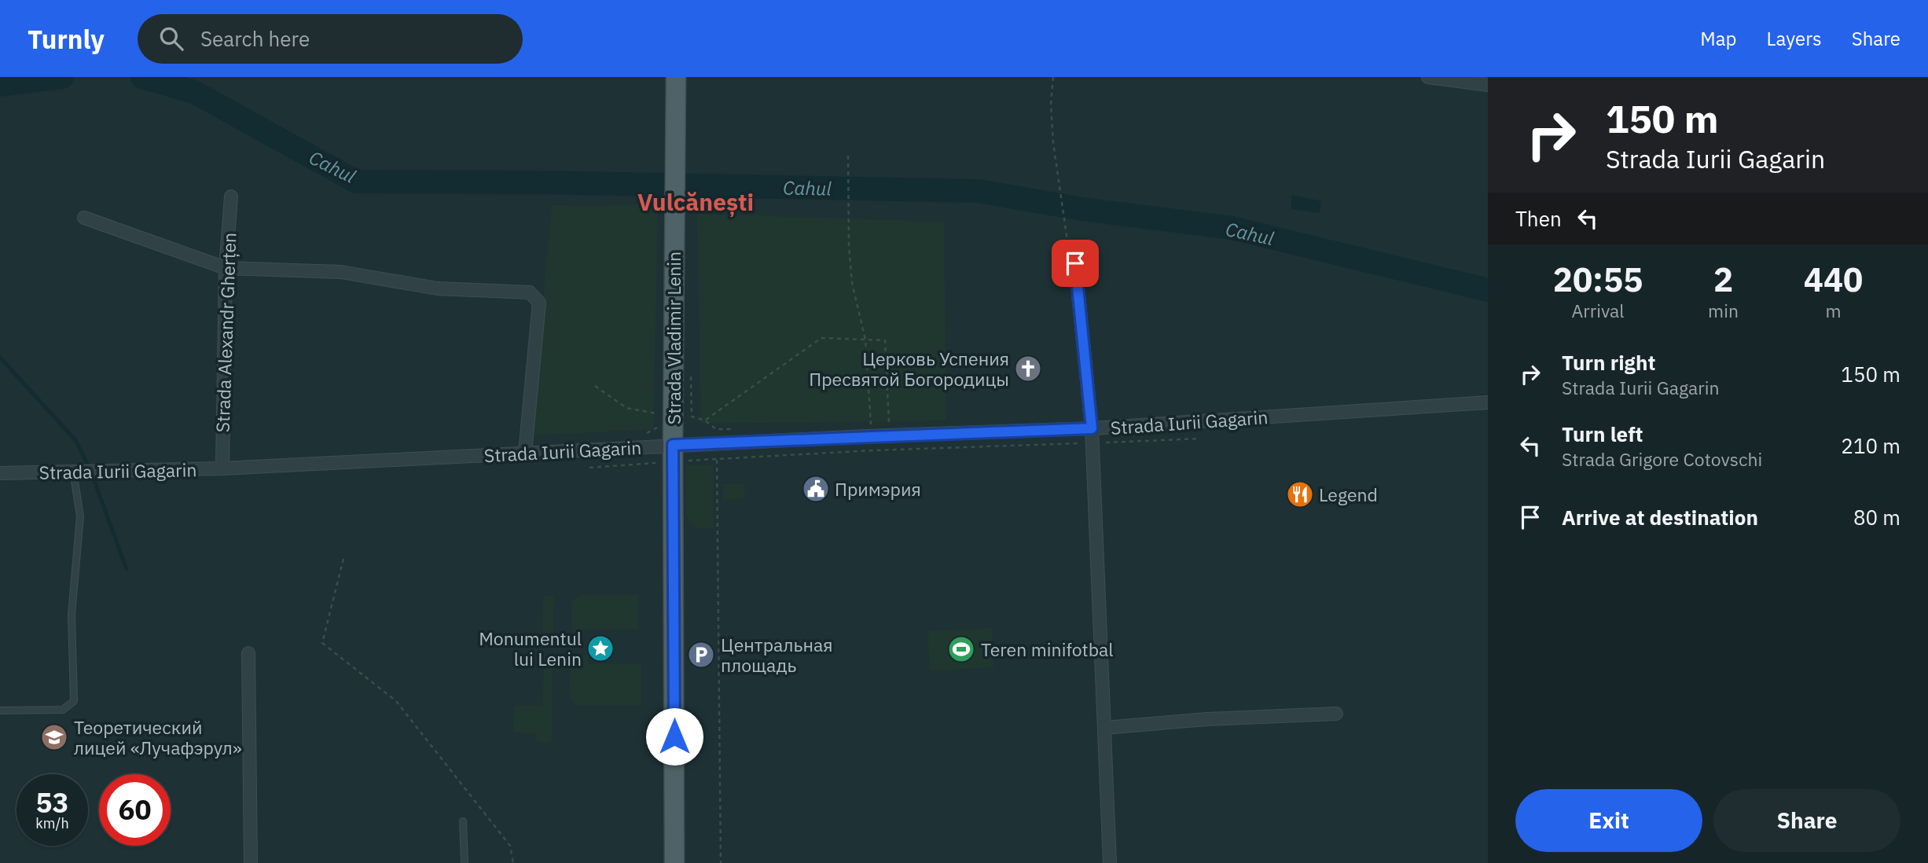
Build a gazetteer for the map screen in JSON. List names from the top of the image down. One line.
{"streets":{"main road":["Strada Vladimir Lenin"],"street":["Strada Alexandr Gherțen","Strada Iurii Gagarin"]},"crossings":[["Strada Alexandr Gherțen","Strada Iurii Gagarin"],["Strada Vladimir Lenin","Strada Iurii Gagarin"]],"districts":["Vulcănești"],"water":["Cahul"],"places":{"church":["Церковь Успения Пресвятой Богородицы"],"public building":["Примэрия"],"restaurant":["Legend"],"place":["Monumentul lui Lenin"],"sports":["Teren minifotbal"],"parking":["Центральная площадь"],"school or university":["Теоретический лицей «Лучафэрул»"]},"page":{"header":"Turnly","search":"Search here","nav":["Map","Layers","Share"],"turn":["150 m","Strada Iurii Gagarin"],"then":"Then","eta":["20:55","Arrival","2","min","440","m"],"list":[{"name":"Turn right","note":"Strada Iurii Gagarin","value":"150 m"},{"name":"Turn left","note":"Strada Grigore Cotovschi","value":"210 m"},{"name":"Arrive at destination","value":"80 m"}],"speed":"53 km/h","limit":"60","buttons":["Exit","Share"]}}
